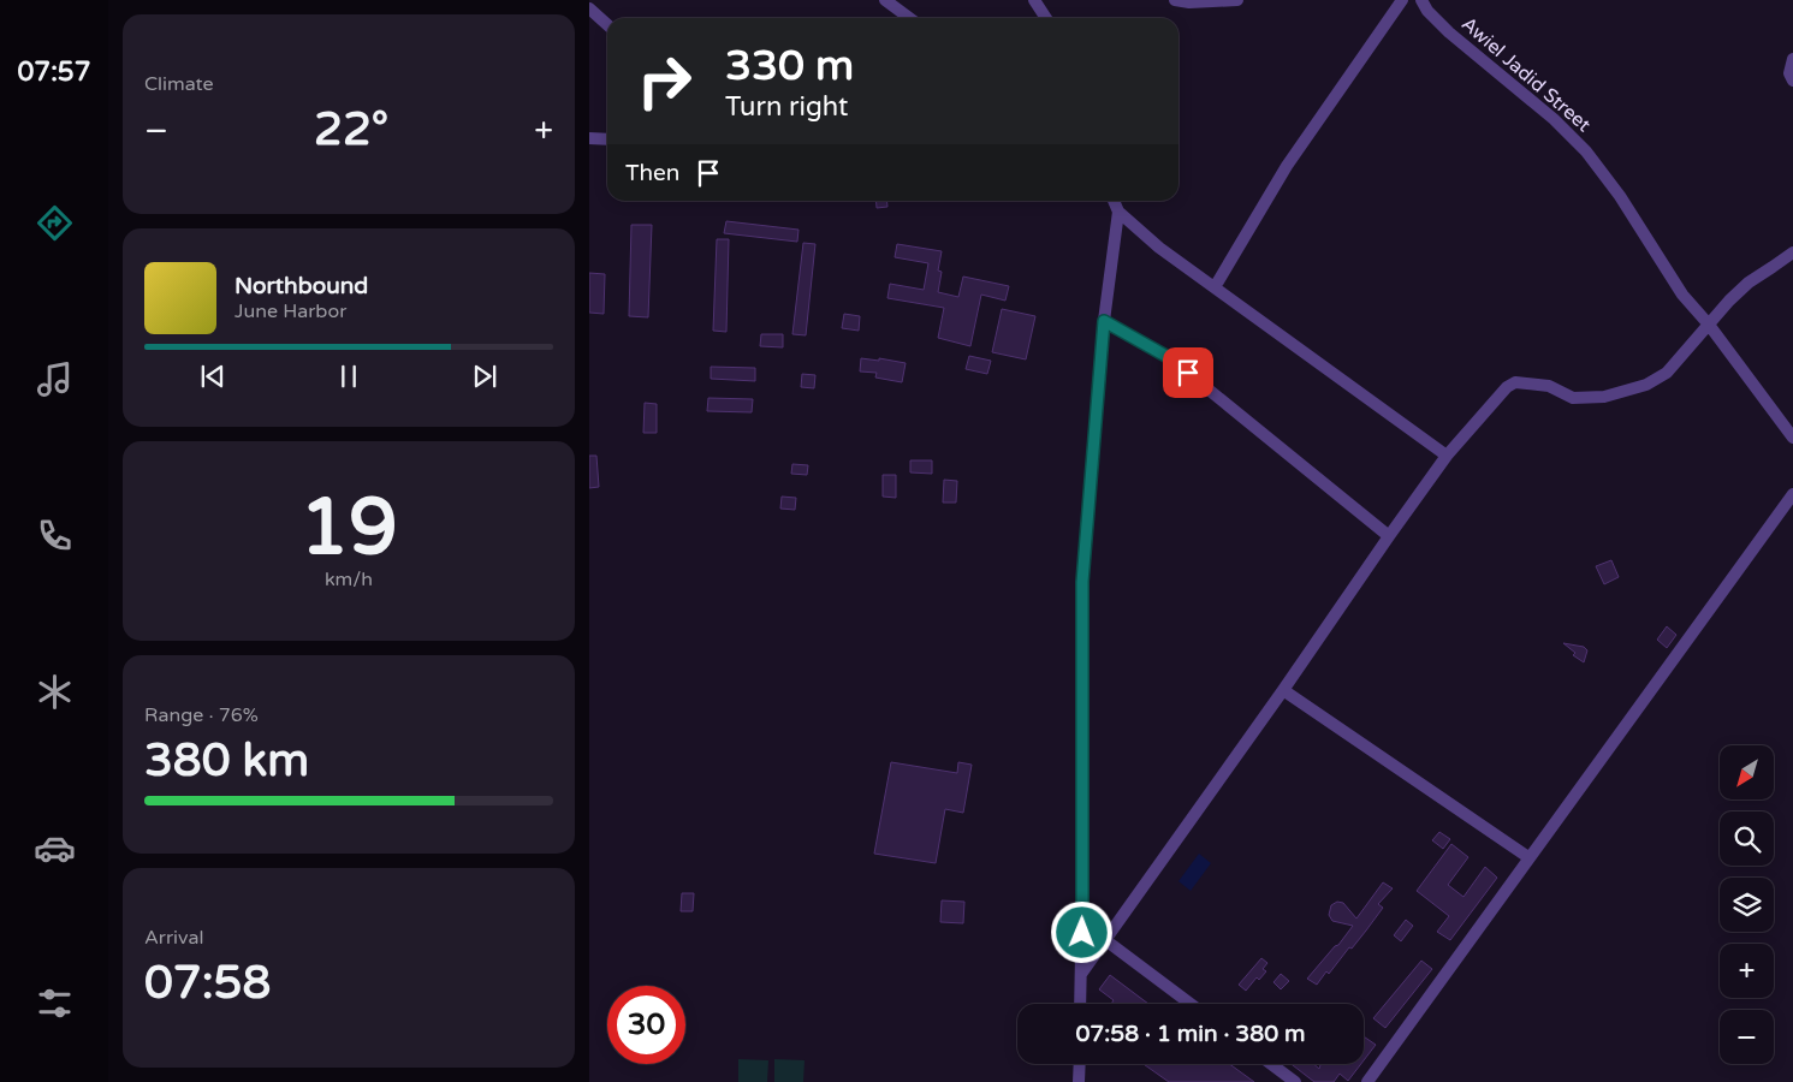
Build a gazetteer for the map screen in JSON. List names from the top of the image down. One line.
{"streets":{"street":["Awiel Jadid Street"]},"north":"bottom left","page":{"tabs":"07:57","tile":["Climate",["19","km/h"],["Range · 76%","380 km"],["Arrival","07:58"]],"turn":["330 m","Turn right"],"heat":["−","22°","+"],"then":"Then","song":["Northbound","June Harbor"],"map_buttons":["+","−"],"limit":"30","trip":"07:58 · 1 min · 380 m"}}
